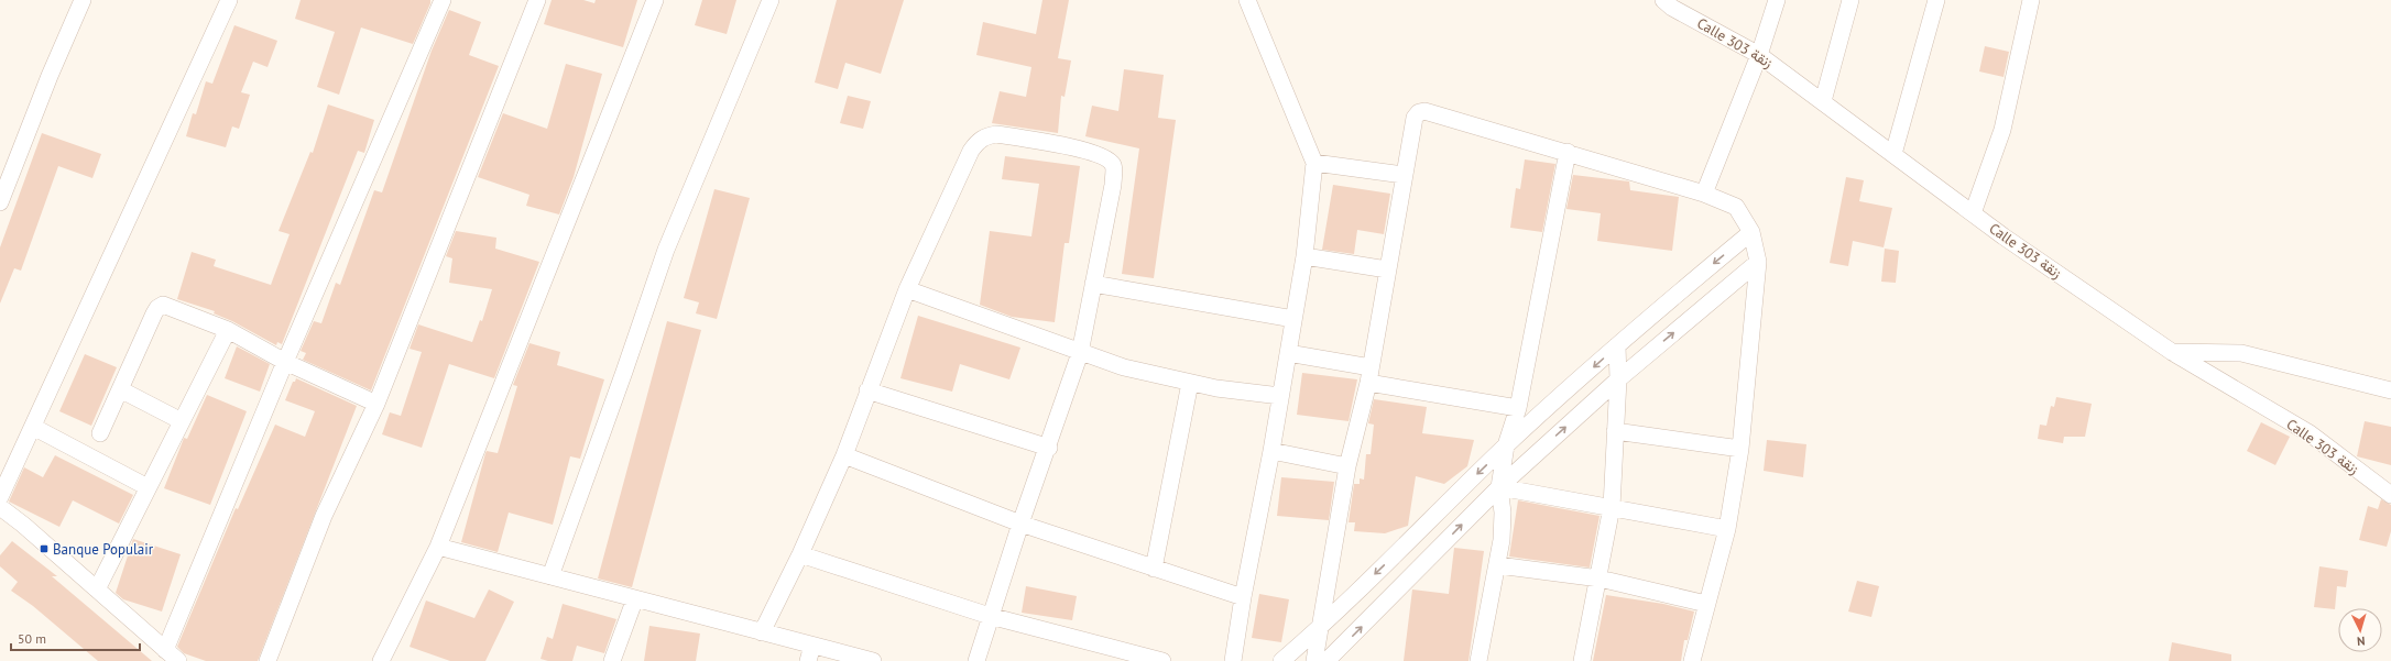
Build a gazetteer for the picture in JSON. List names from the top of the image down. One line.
{"streets":{"street":["Calle 303 زنقة"]},"places":{"transit":["Banque Populair"]},"scale_bar":"50 m","north":"bottom"}
